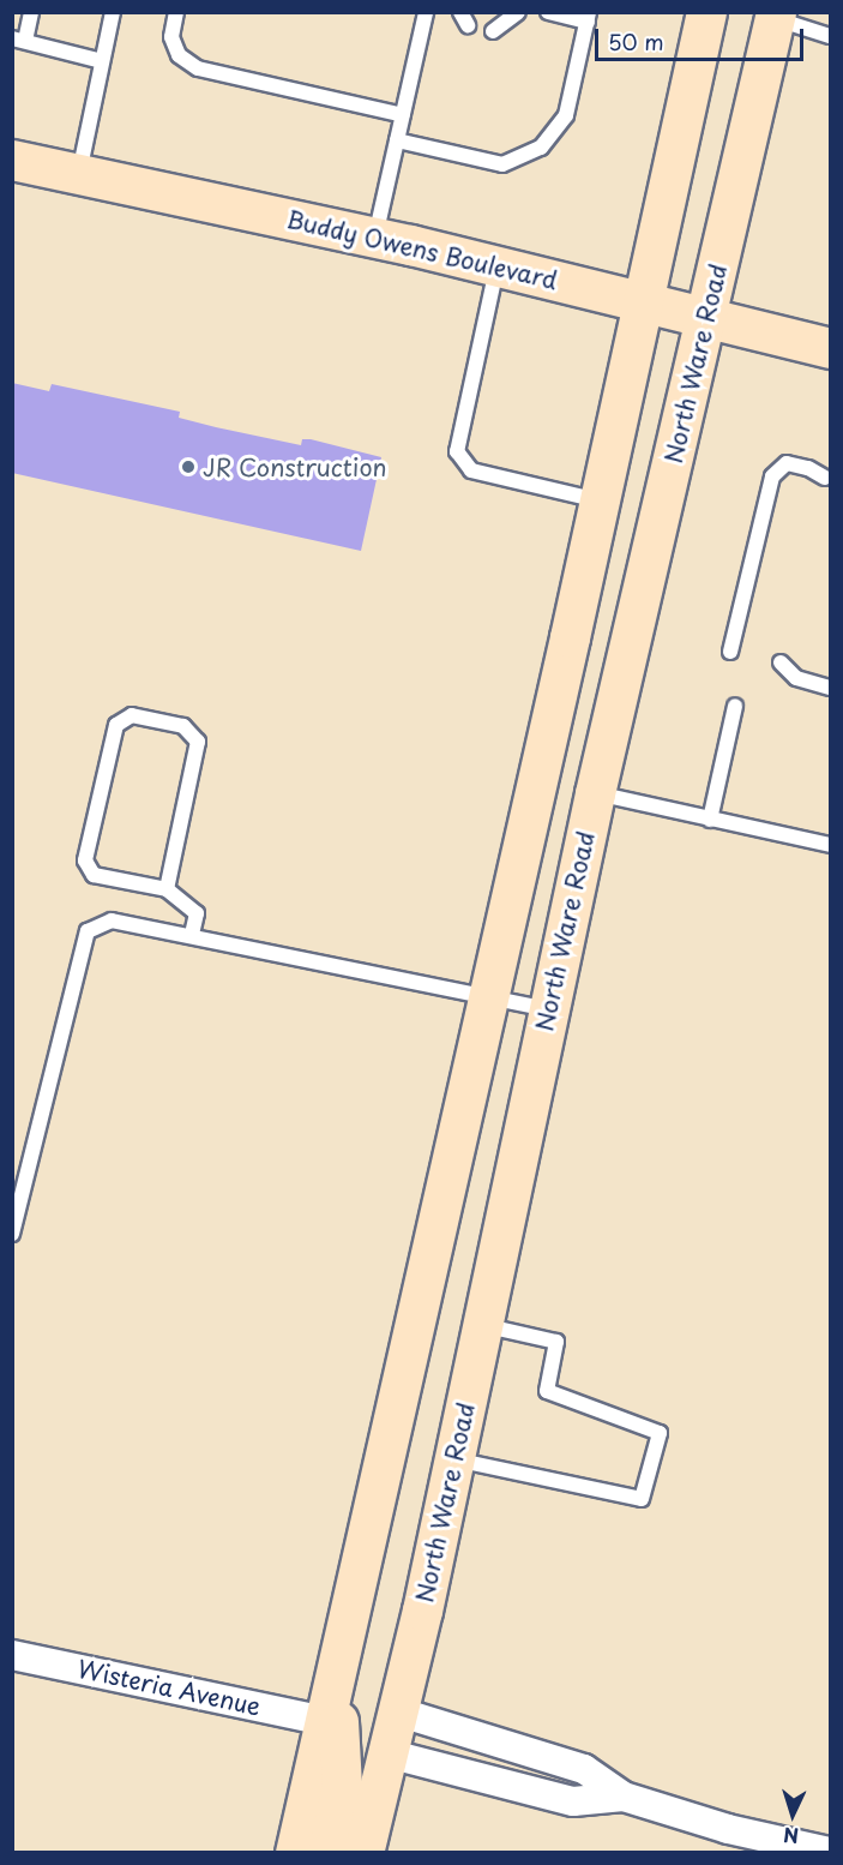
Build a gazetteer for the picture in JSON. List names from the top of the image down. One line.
{"streets":{"main road":["Buddy Owens Boulevard","North Ware Road"],"street":["Wisteria Avenue"]},"crossings":[["Buddy Owens Boulevard","North Ware Road"]],"places":["JR Construction"],"scale_bar":"50 m","north":"bottom"}
